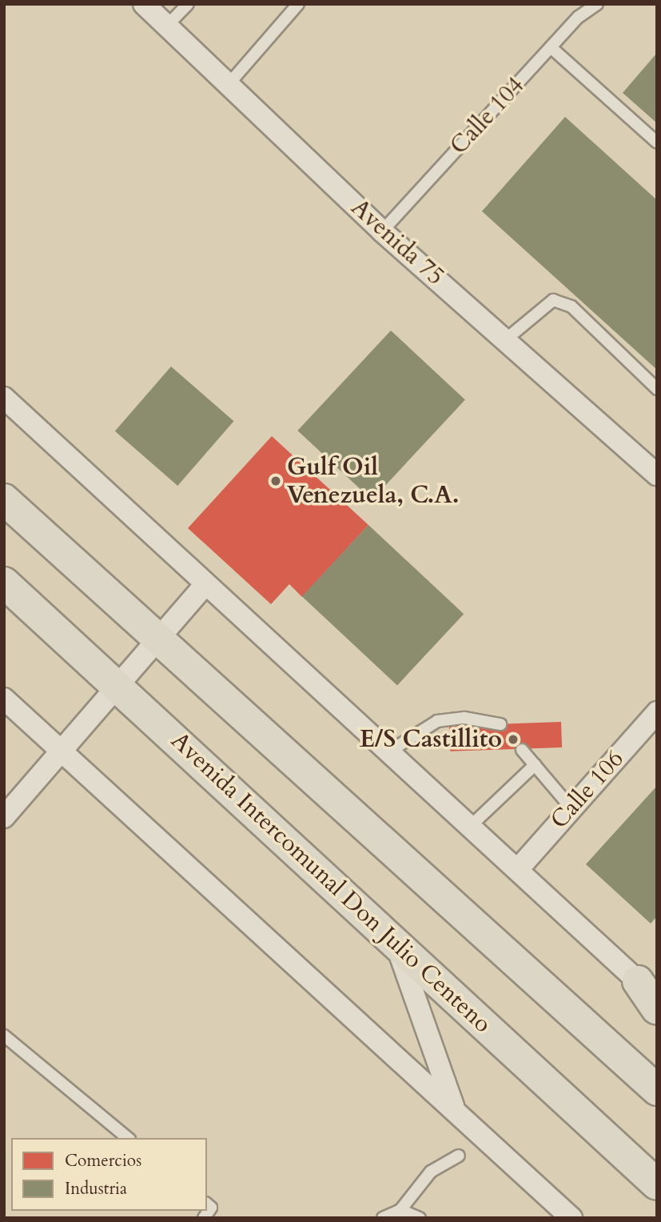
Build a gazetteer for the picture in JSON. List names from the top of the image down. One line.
{"streets":{"main road":["Avenida Intercomunal Don Julio Centeno"],"street":["Avenida 75","Calle 106"],"lane":["Calle 104"]},"crossings":[["Calle 104","Avenida 75"]],"places":["Gulf Oil Venezuela, C.A.","E/S Castillito"],"legend":["Comercios","Industria"]}
